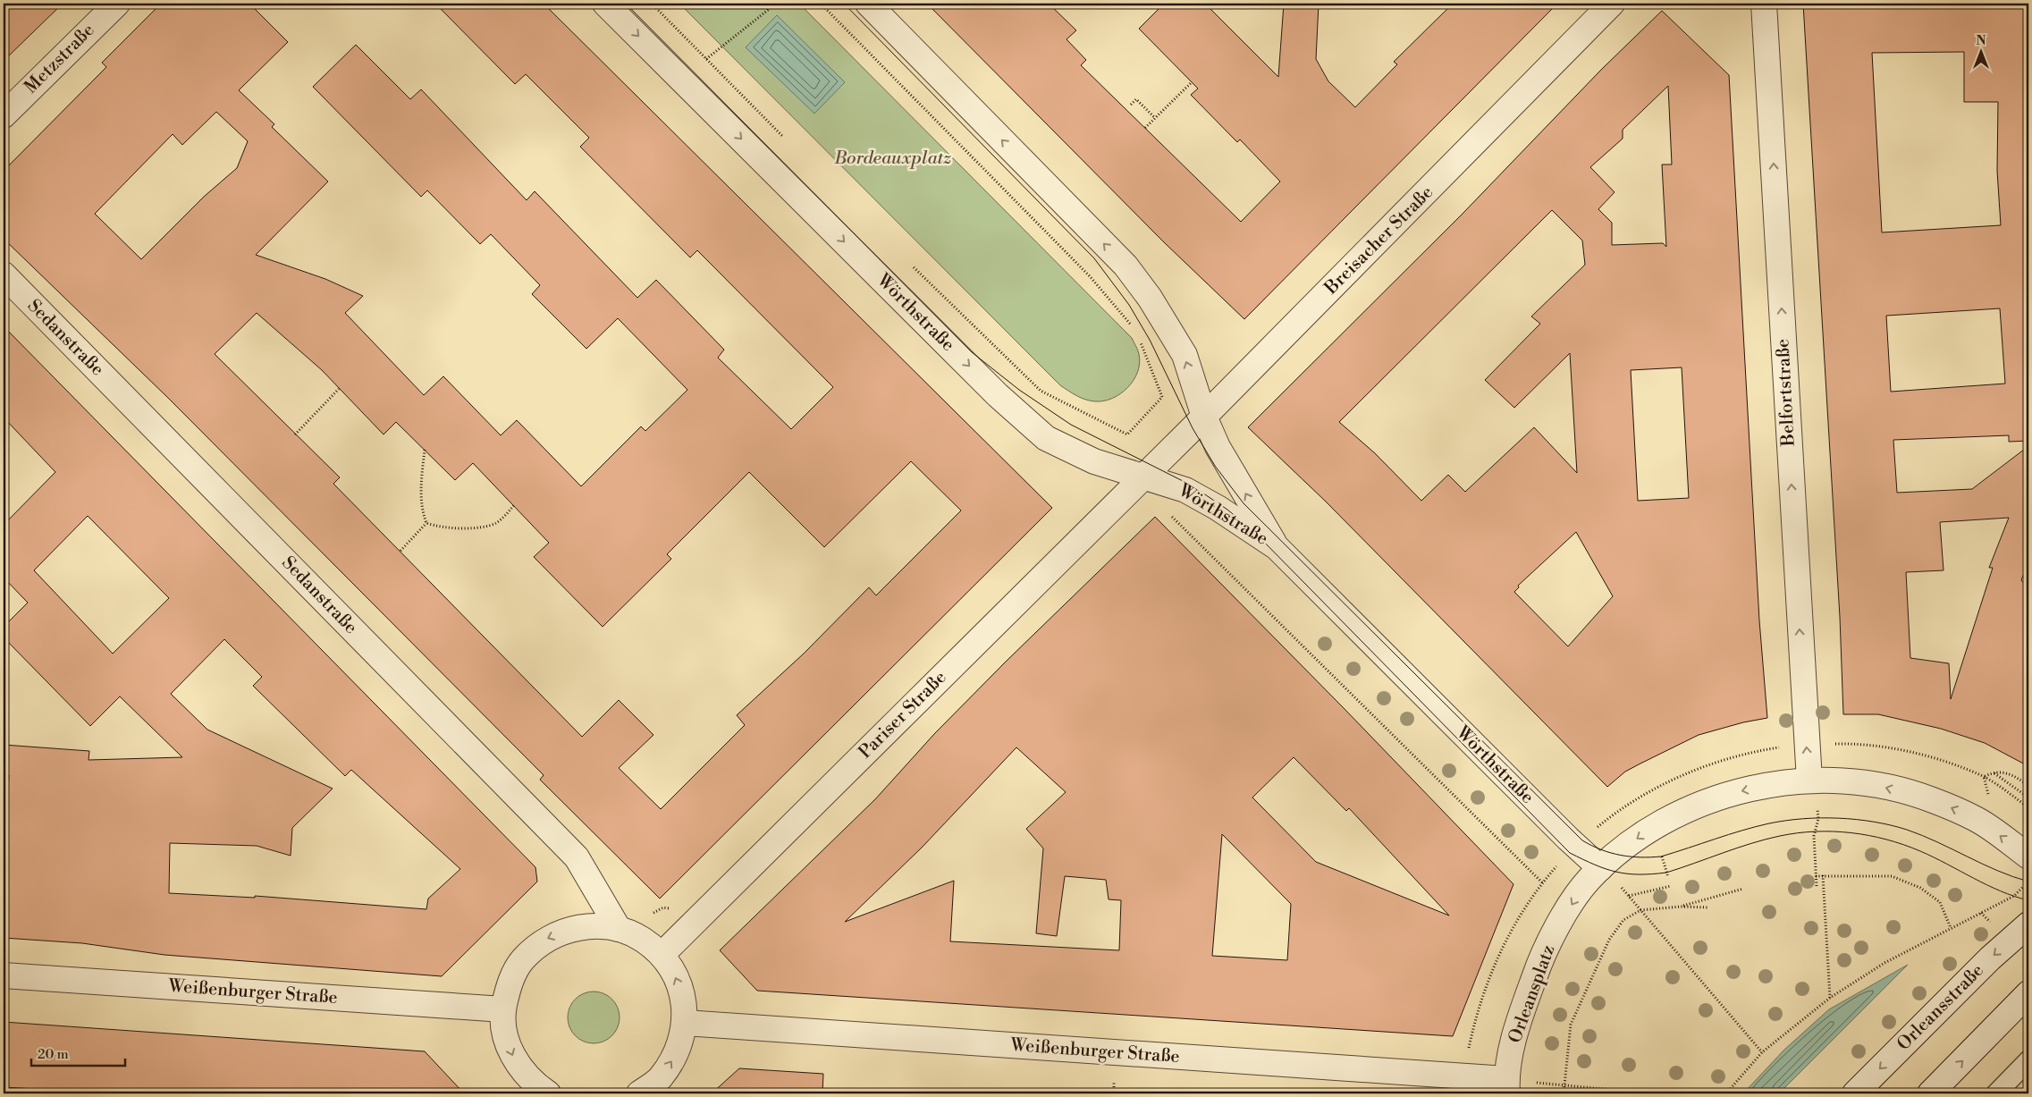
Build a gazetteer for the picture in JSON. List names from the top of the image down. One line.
{"streets":{"street":["Metzstraße","Breisacher Straße","Wörthstraße","Sedanstraße","Belfortstraße","Pariser Straße","Weißenburger Straße","Orleansplatz","Orleansstraße"]},"crossings":[["Breisacher Straße","Wörthstraße"],["Breisacher Straße","Pariser Straße"],["Wörthstraße","Pariser Straße"],["Wörthstraße","Orleansplatz"],["Belfortstraße","Orleansplatz"],["Weißenburger Straße","Orleansplatz"]],"one_way":["Belfortstraße","Orleansplatz"],"parks":["Bordeauxplatz"],"scale_bar":"20 m","north":"top"}
